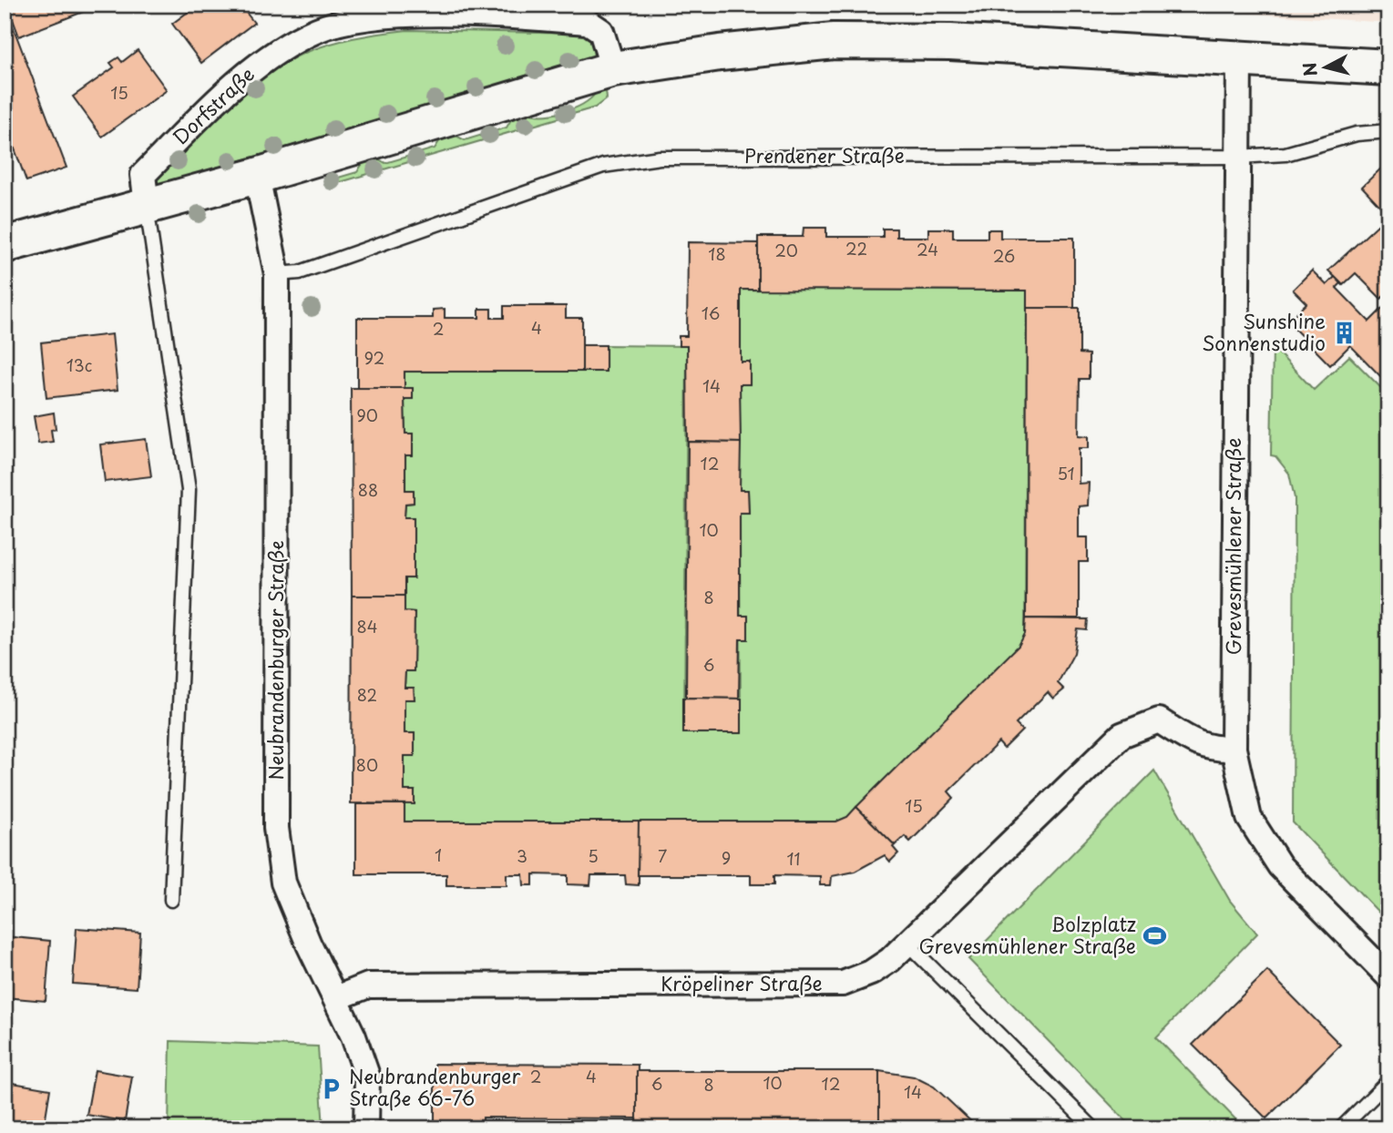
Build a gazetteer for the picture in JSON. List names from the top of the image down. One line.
{"streets":{"street":["Dorfstraße","Grevesmühlener Straße","Neubrandenburger Straße","Kröpeliner Straße"],"lane":["Prendener Straße"]},"crossings":[["Prendener Straße","Grevesmühlener Straße"],["Prendener Straße","Neubrandenburger Straße"],["Grevesmühlener Straße","Kröpeliner Straße"],["Neubrandenburger Straße","Kröpeliner Straße"]],"places":{"building":["Sunshine Sonnenstudio"],"sports":["Bolzplatz Grevesmühlener Straße"],"parking":["Neubrandenburger Straße 66-76"]},"house_numbers":["15","22","24","20","18","26","16","4","2","92","13c","14","90","12","51","88","10","8","84","6","82","80","15","1","3","5","7","9","11","2","4","10","6","12","8","14"],"north":"left"}
